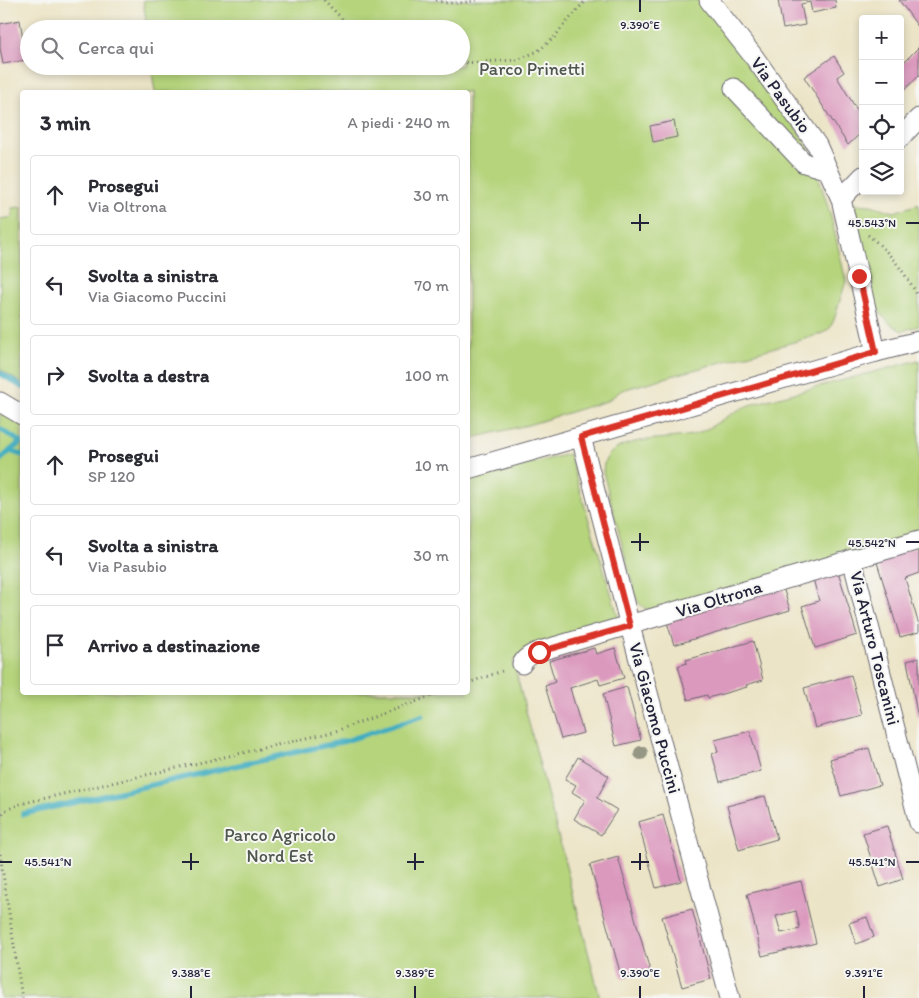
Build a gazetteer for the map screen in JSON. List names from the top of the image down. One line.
{"streets":{"street":["Via Pasubio","Via Oltrona","Via Arturo Toscanini","Via Giacomo Puccini"]},"crossings":[["Via Oltrona","Via Arturo Toscanini"],["Via Oltrona","Via Giacomo Puccini"]],"parks":["Parco Prinetti","Parco Agricolo Nord Est"],"page":{"map_buttons":["+","−"],"search":"Cerca qui","heading":["3 min","A piedi · 240 m"],"list":[["Prosegui","Via Oltrona","30 m"],["Svolta a sinistra","Via Giacomo Puccini","70 m"],["Svolta a destra","100 m"],["Prosegui","SP 120","10 m"],["Svolta a sinistra","Via Pasubio","30 m"],"Arrivo a destinazione"]},"coordinates":["9.390°E","45.543°N","45.542°N","45.541°N","9.388°E","9.389°E","9.391°E"]}
